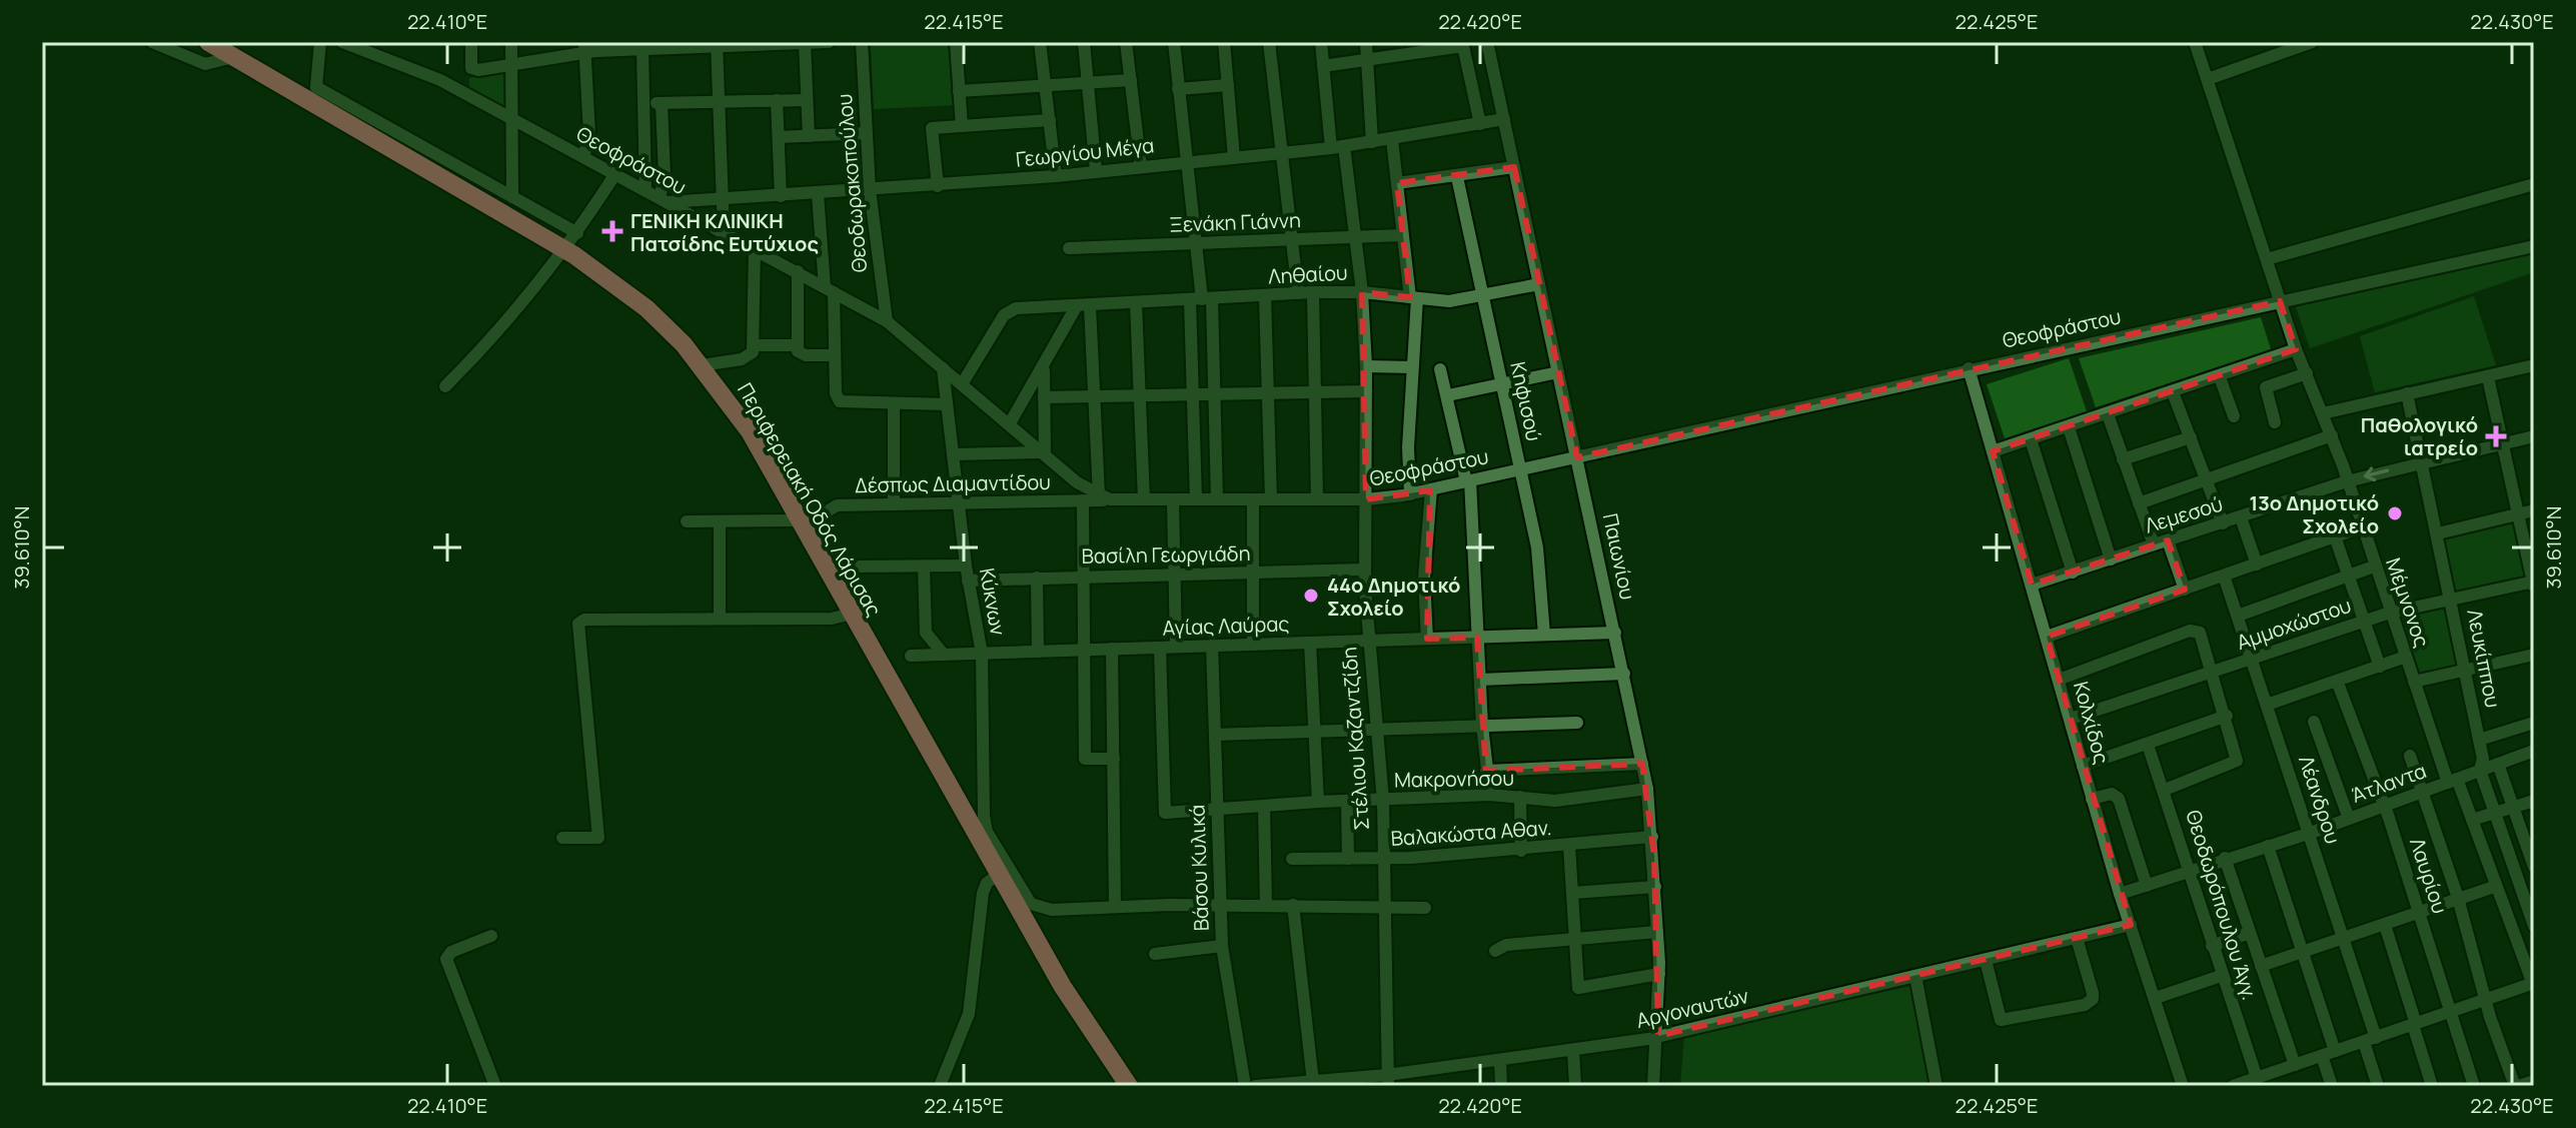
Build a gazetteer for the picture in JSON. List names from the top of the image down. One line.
{"streets":{"highway":["Περιφερειακή Οδός Λάρισας"],"street":["Γεωργίου Μέγα","Θεοφράστου","Θεοδωρακοπούλου","Ξενάκη Γιάννη","Ληθαίου","Κηφισού","Δέσπως Διαμαντίδου","Λεμεσού","Βασίλη Γεωργιάδη","Παιωνίου","Κύκνων","Μέμνονος","Αμμοχώστου","Αγίας Λαύρας","Λευκίππου","Κολχίδος","Στέλιου Καζαντζίδη","Μακρονήσου","Άτλαντα","Λέανδρου","Βαλακώστα Αθαν.","Βάσου Κυλικά","Λαυρίου","Θεοδωρόπουλου Άγγ.","Αργοναυτών"]},"crossings":[["Γεωργίου Μέγα","Θεοφράστου"],["Γεωργίου Μέγα","Θεοδωρακοπούλου"],["Γεωργίου Μέγα","Παιωνίου"],["Γεωργίου Μέγα","Στέλιου Καζαντζίδη"],["Θεοφράστου","Θεοδωρακοπούλου"],["Θεοφράστου","Ληθαίου"],["Θεοφράστου","Κηφισού"],["Θεοφράστου","Δέσπως Διαμαντίδου"],["Θεοφράστου","Παιωνίου"],["Θεοφράστου","Κύκνων"],["Θεοφράστου","Μέμνονος"],["Θεοφράστου","Κολχίδος"],["Θεοφράστου","Στέλιου Καζαντζίδη"],["Ξενάκη Γιάννη","Στέλιου Καζαντζίδη"],["Ληθαίου","Κηφισού"],["Ληθαίου","Παιωνίου"],["Ληθαίου","Στέλιου Καζαντζίδη"],["Κηφισού","Αγίας Λαύρας"],["Δέσπως Διαμαντίδου","Περιφερειακή Οδός Λάρισας"],["Δέσπως Διαμαντίδου","Κύκνων"],["Περιφερειακή Οδός Λάρισας","Κύκνων"],["Λεμεσού","Μέμνονος"],["Λεμεσού","Λευκίππου"],["Λεμεσού","Κολχίδος"],["Βασίλη Γεωργιάδη","Κύκνων"],["Βασίλη Γεωργιάδη","Στέλιου Καζαντζίδη"],["Παιωνίου","Αγίας Λαύρας"],["Παιωνίου","Μακρονήσου"],["Παιωνίου","Βαλακώστα Αθαν."],["Παιωνίου","Αργοναυτών"],["Κύκνων","Αγίας Λαύρας"],["Μέμνονος","Αμμοχώστου"],["Μέμνονος","Άτλαντα"],["Αμμοχώστου","Λευκίππου"],["Αμμοχώστου","Κολχίδος"],["Αμμοχώστου","Λέανδρου"],["Αγίας Λαύρας","Στέλιου Καζαντζίδη"],["Αγίας Λαύρας","Μακρονήσου"],["Αγίας Λαύρας","Βάσου Κυλικά"],["Λευκίππου","Άτλαντα"],["Κολχίδος","Άτλαντα"],["Κολχίδος","Αργοναυτών"],["Στέλιου Καζαντζίδη","Μακρονήσου"],["Στέλιου Καζαντζίδη","Βαλακώστα Αθαν."],["Στέλιου Καζαντζίδη","Αργοναυτών"],["Μακρονήσου","Βάσου Κυλικά"],["Άτλαντα","Λέανδρου"],["Άτλαντα","Λαυρίου"],["Άτλαντα","Θεοδωρόπουλου Άγγ."]],"places":{"health":["ΓΕΝΙΚΗ ΚΛΙΝΙΚΗ Πατσίδης Ευτύχιος","Παθολογικό ιατρείο"],"other":["13ο Δημοτικό Σχολείο","44ο Δημοτικό Σχολείο"]},"coordinates":["22.410°E","22.415°E","22.420°E","22.425°E","22.430°E","39.610°N"]}
